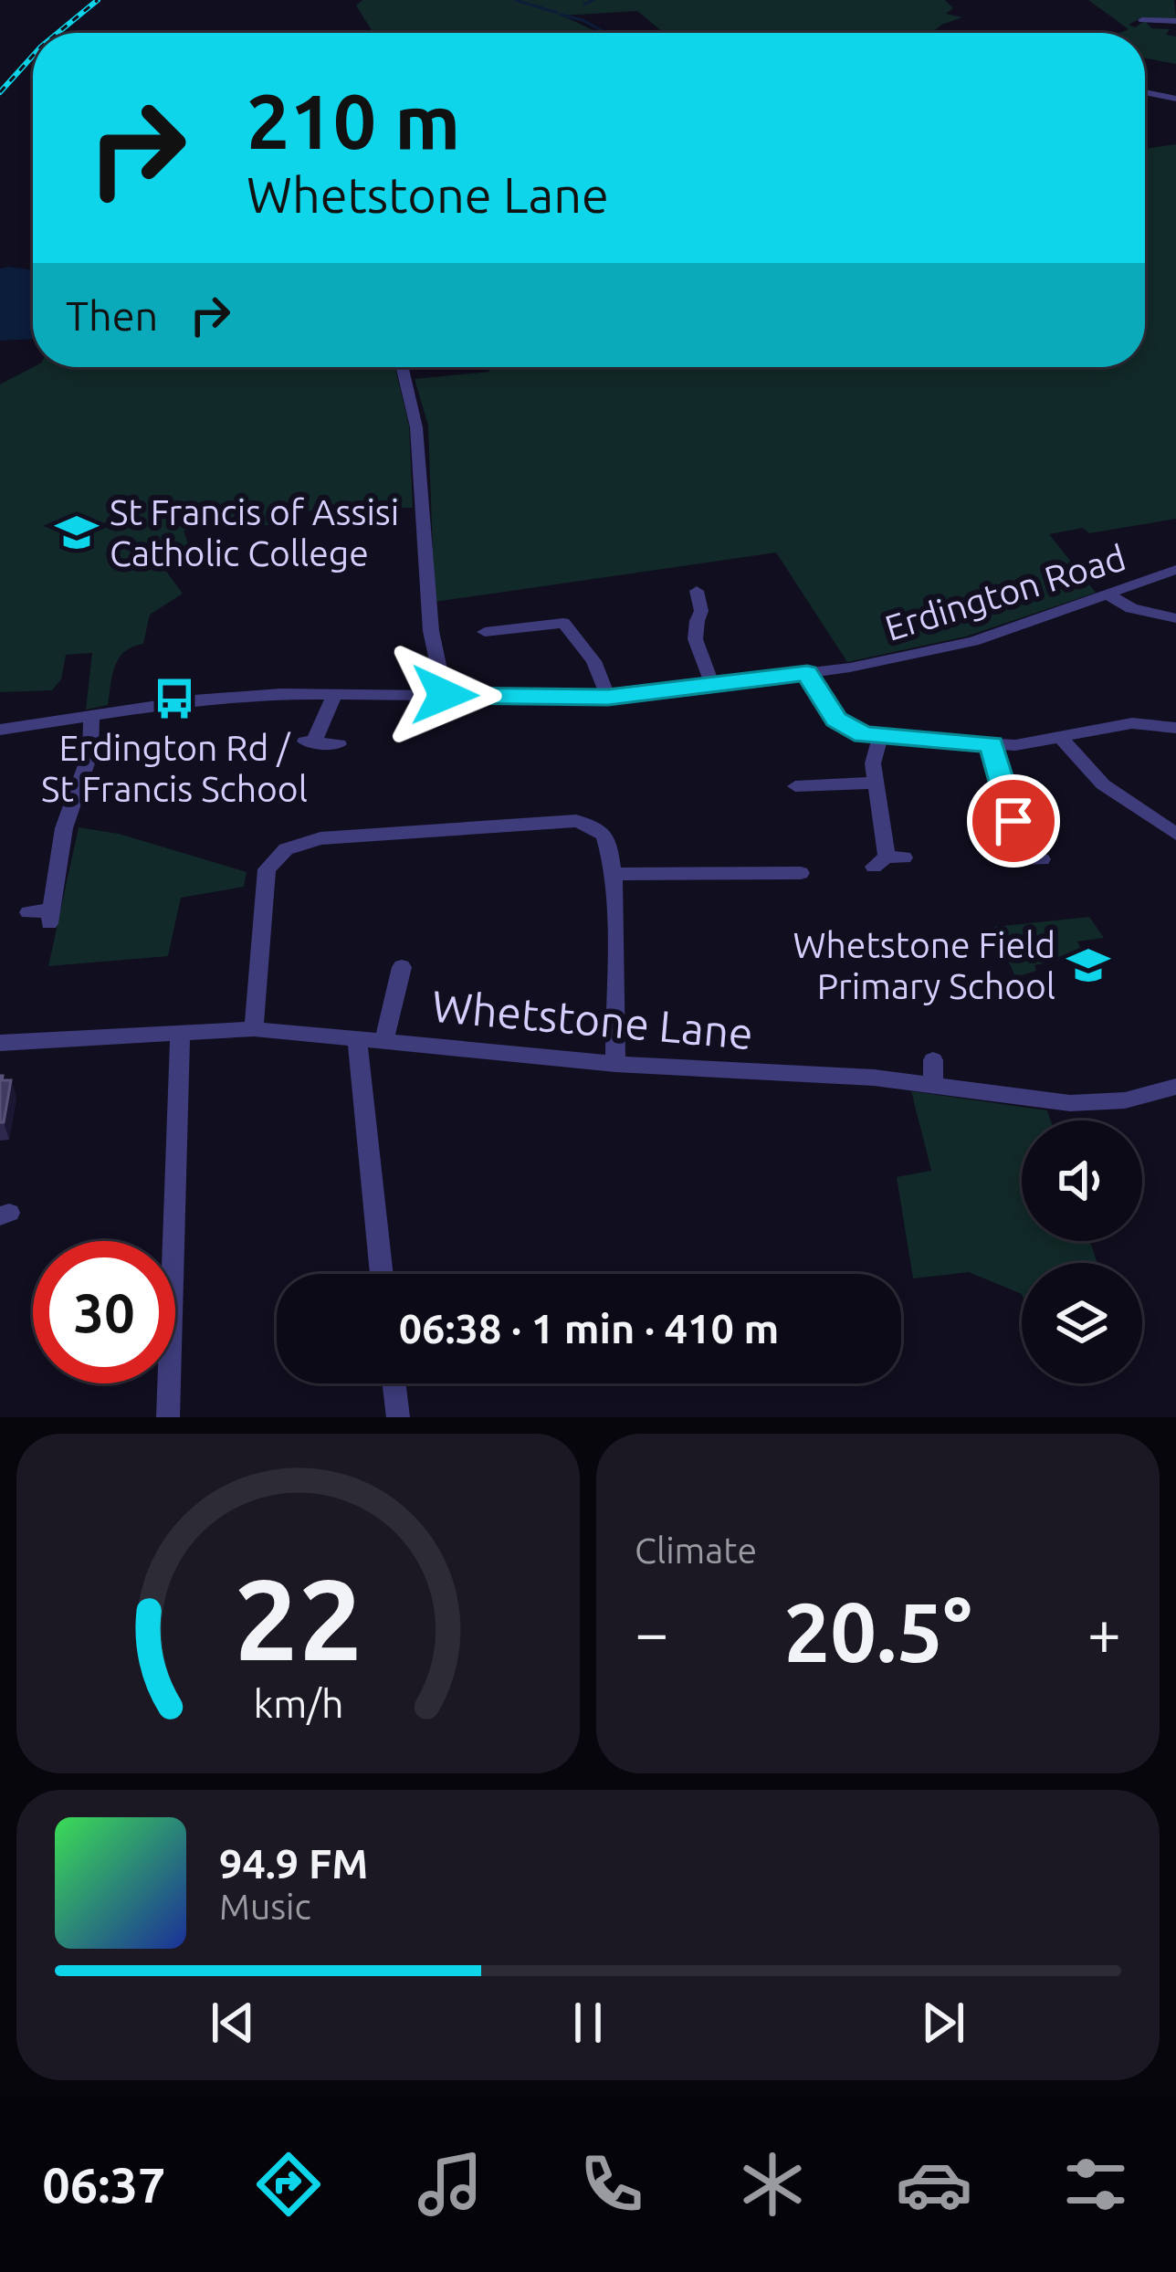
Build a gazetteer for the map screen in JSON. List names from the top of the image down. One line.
{"streets":{"street":["Erdington Road","Whetstone Lane"]},"places":{"school or university":["St Francis of Assisi Catholic College","Whetstone Field Primary School"],"bus stop":["Erdington Rd / St Francis School"]},"page":{"turn":["210 m","Whetstone Lane"],"then":"Then","limit":"30","trip":"06:38 · 1 min · 410 m","tile":"Climate","heat":["−","20.5°","+"],"song":["94.9 FM","Music"],"tabs":"06:37","gauge":["22","km/h"]}}
